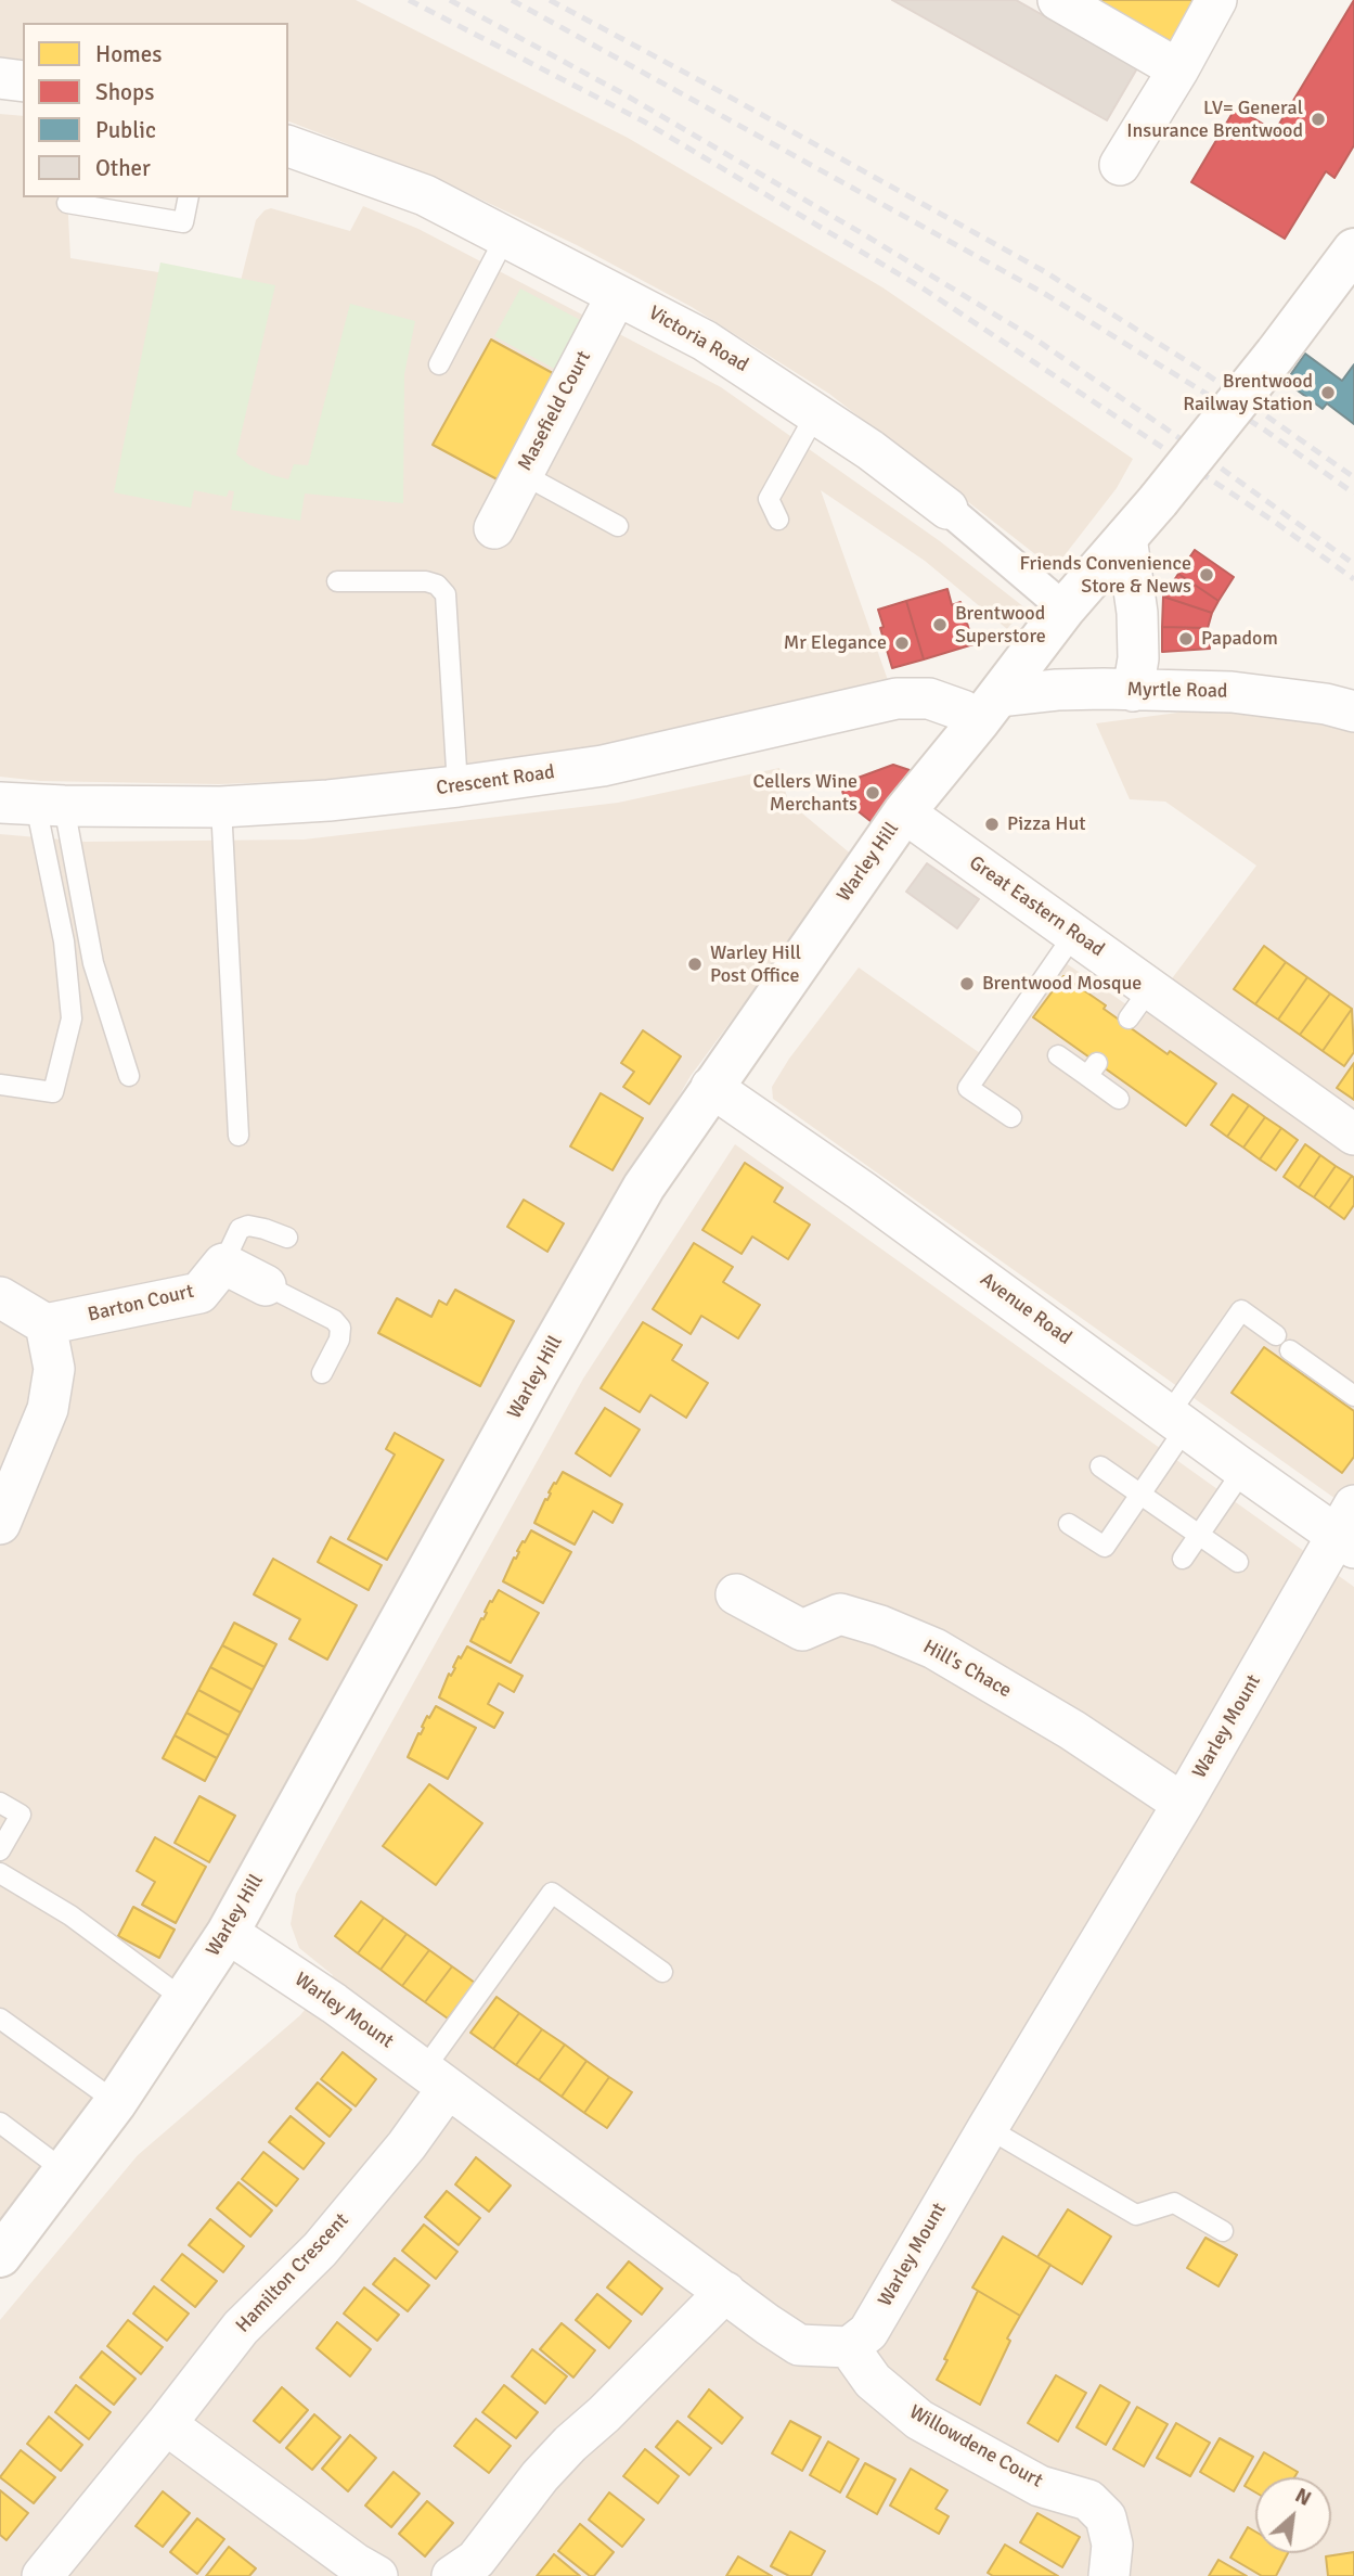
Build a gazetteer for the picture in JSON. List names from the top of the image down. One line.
{"streets":{"main road":["Warley Hill"],"street":["Victoria Road","Masefield Court","Myrtle Road","Crescent Road","Great Eastern Road","Barton Court","Avenue Road","Hill's Chace","Warley Mount","Hamilton Crescent","Willowdene Court"]},"crossings":[["Victoria Road","Masefield Court"],["Victoria Road","Warley Hill"],["Myrtle Road","Crescent Road"],["Myrtle Road","Warley Hill"],["Crescent Road","Warley Hill"],["Warley Hill","Great Eastern Road"],["Warley Hill","Avenue Road"],["Warley Hill","Warley Mount"],["Avenue Road","Warley Mount"],["Hill's Chace","Warley Mount"],["Warley Mount","Hamilton Crescent"],["Warley Mount","Willowdene Court"]],"places":["LV= General Insurance Brentwood","Brentwood Railway Station","Friends Convenience Store & News","Brentwood Superstore","Papadom","Mr Elegance","Cellers Wine Merchants","Pizza Hut","Warley Hill Post Office","Brentwood Mosque"],"legend":["Homes","Shops","Public","Other"],"north":"top right"}
